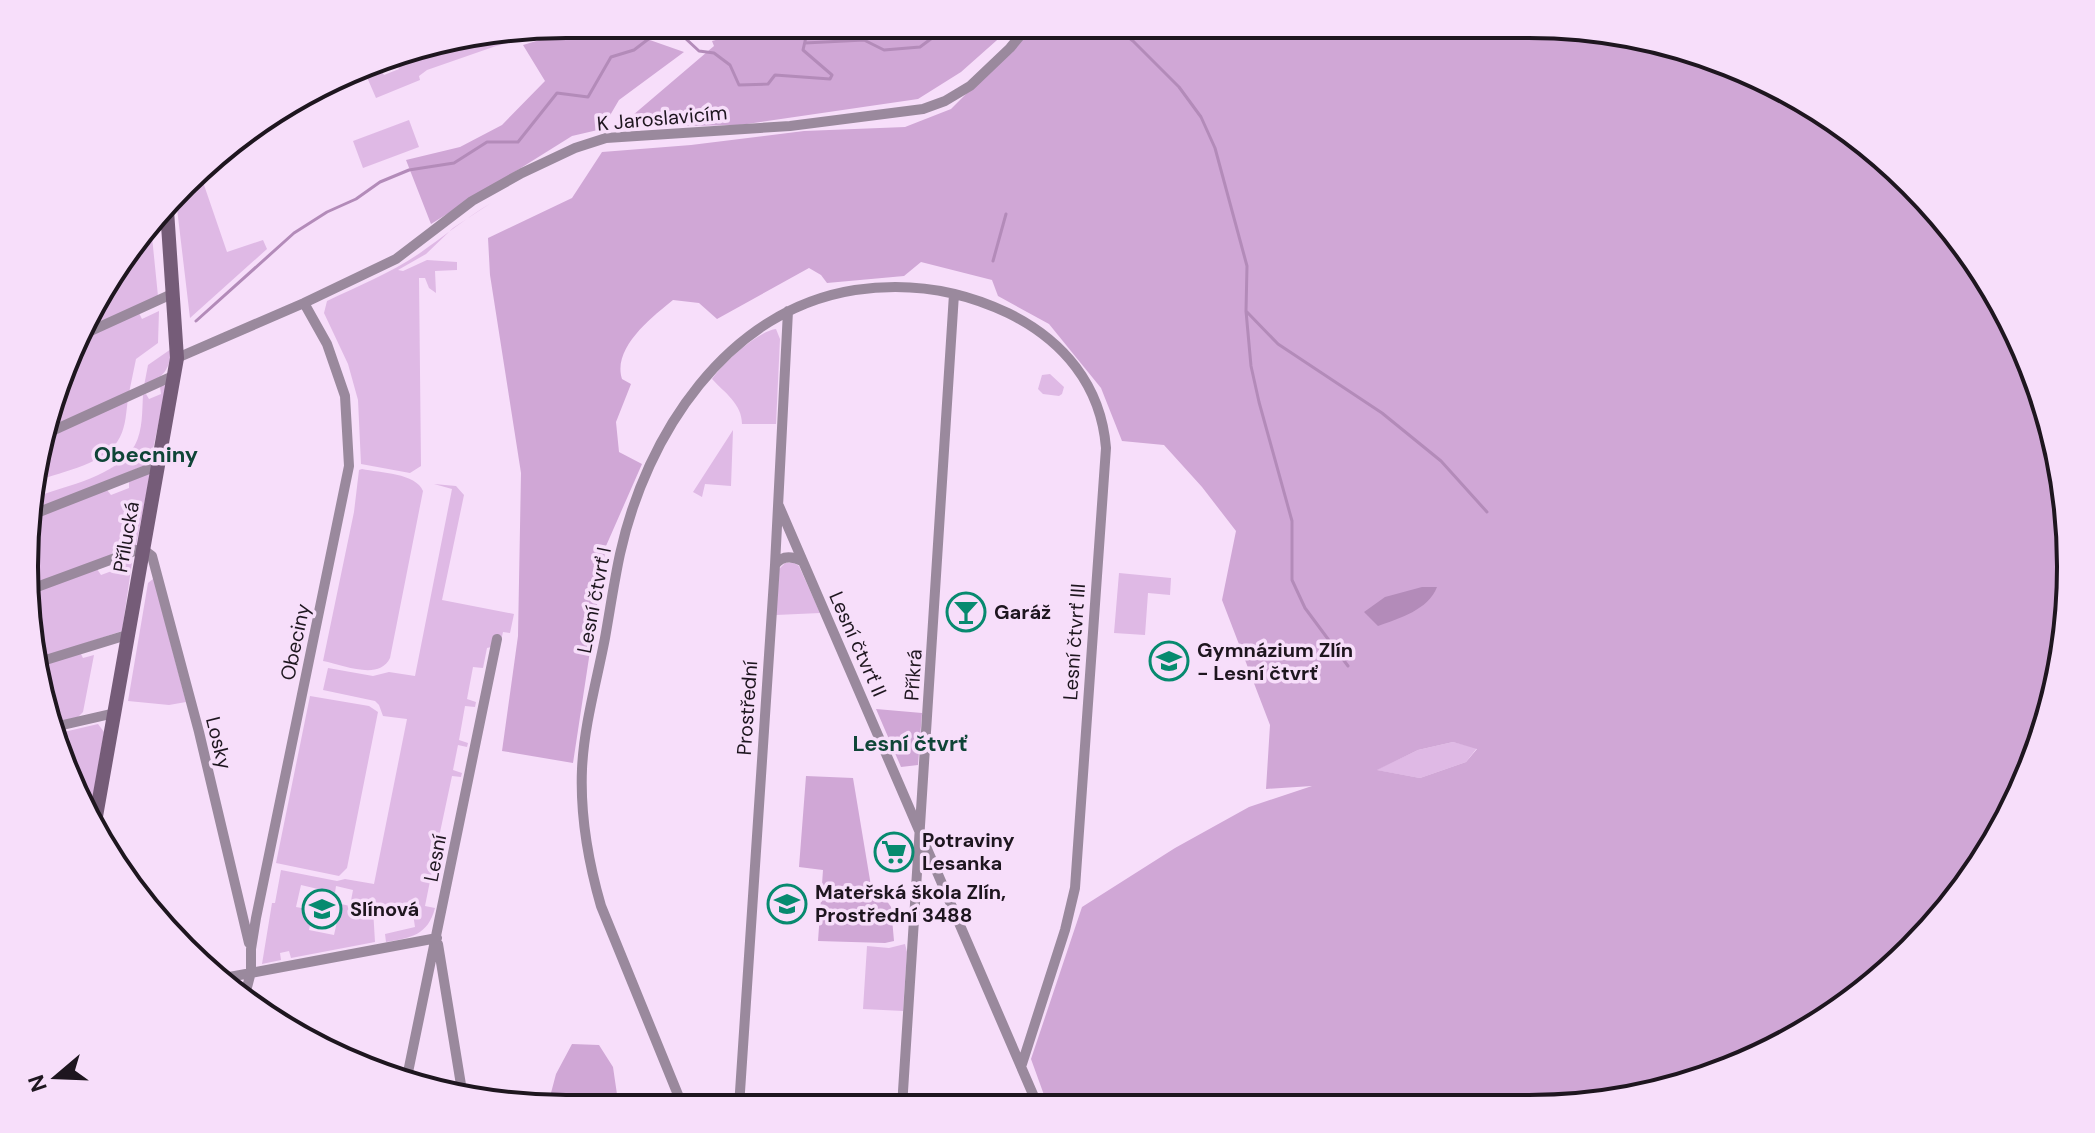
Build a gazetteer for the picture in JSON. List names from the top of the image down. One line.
{"streets":{"street":["K Jaroslavicím","Přílucká","Lesní čtvrť I","Obeciny","Lesní čtvrť III","Lesní čtvrť II","Příkrá","Prostřední","Losky","Lesní"]},"crossings":[["K Jaroslavicím","Přílucká"],["K Jaroslavicím","Obeciny"],["Přílucká","Losky"],["Lesní čtvrť I","Lesní čtvrť III"],["Lesní čtvrť I","Příkrá"],["Lesní čtvrť I","Prostřední"],["Obeciny","Losky"],["Lesní čtvrť III","Lesní čtvrť II"],["Lesní čtvrť III","Příkrá"],["Lesní čtvrť II","Příkrá"],["Lesní čtvrť II","Prostřední"]],"districts":["Obecniny","Lesní čtvrť"],"places":{"bar":["Garáž"],"school or university":["Gymnázium Zlín - Lesní čtvrť","Mateřská škola Zlín, Prostřední 3488","Slínová"],"supermarket":["Potraviny Lesanka"]},"north":"left"}
